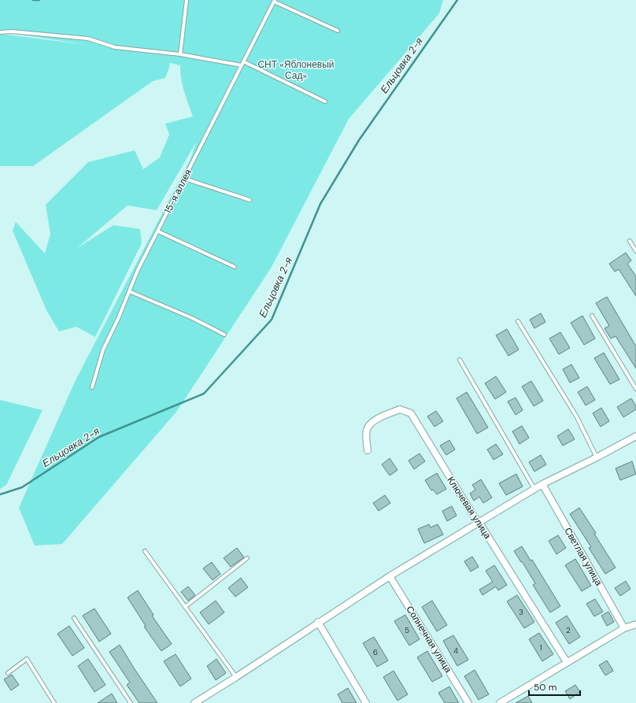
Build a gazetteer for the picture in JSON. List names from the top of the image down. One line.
{"streets":{"street":["Ключевая улица","Светлая улица","Солнечная улица"],"lane":["15-я аллея"]},"water":["Ельцовка 2-я"],"parks":["СНТ «Яблоневый Сад»"],"house_numbers":["3","5","2","1","4","6"],"scale_bar":"50 m"}
